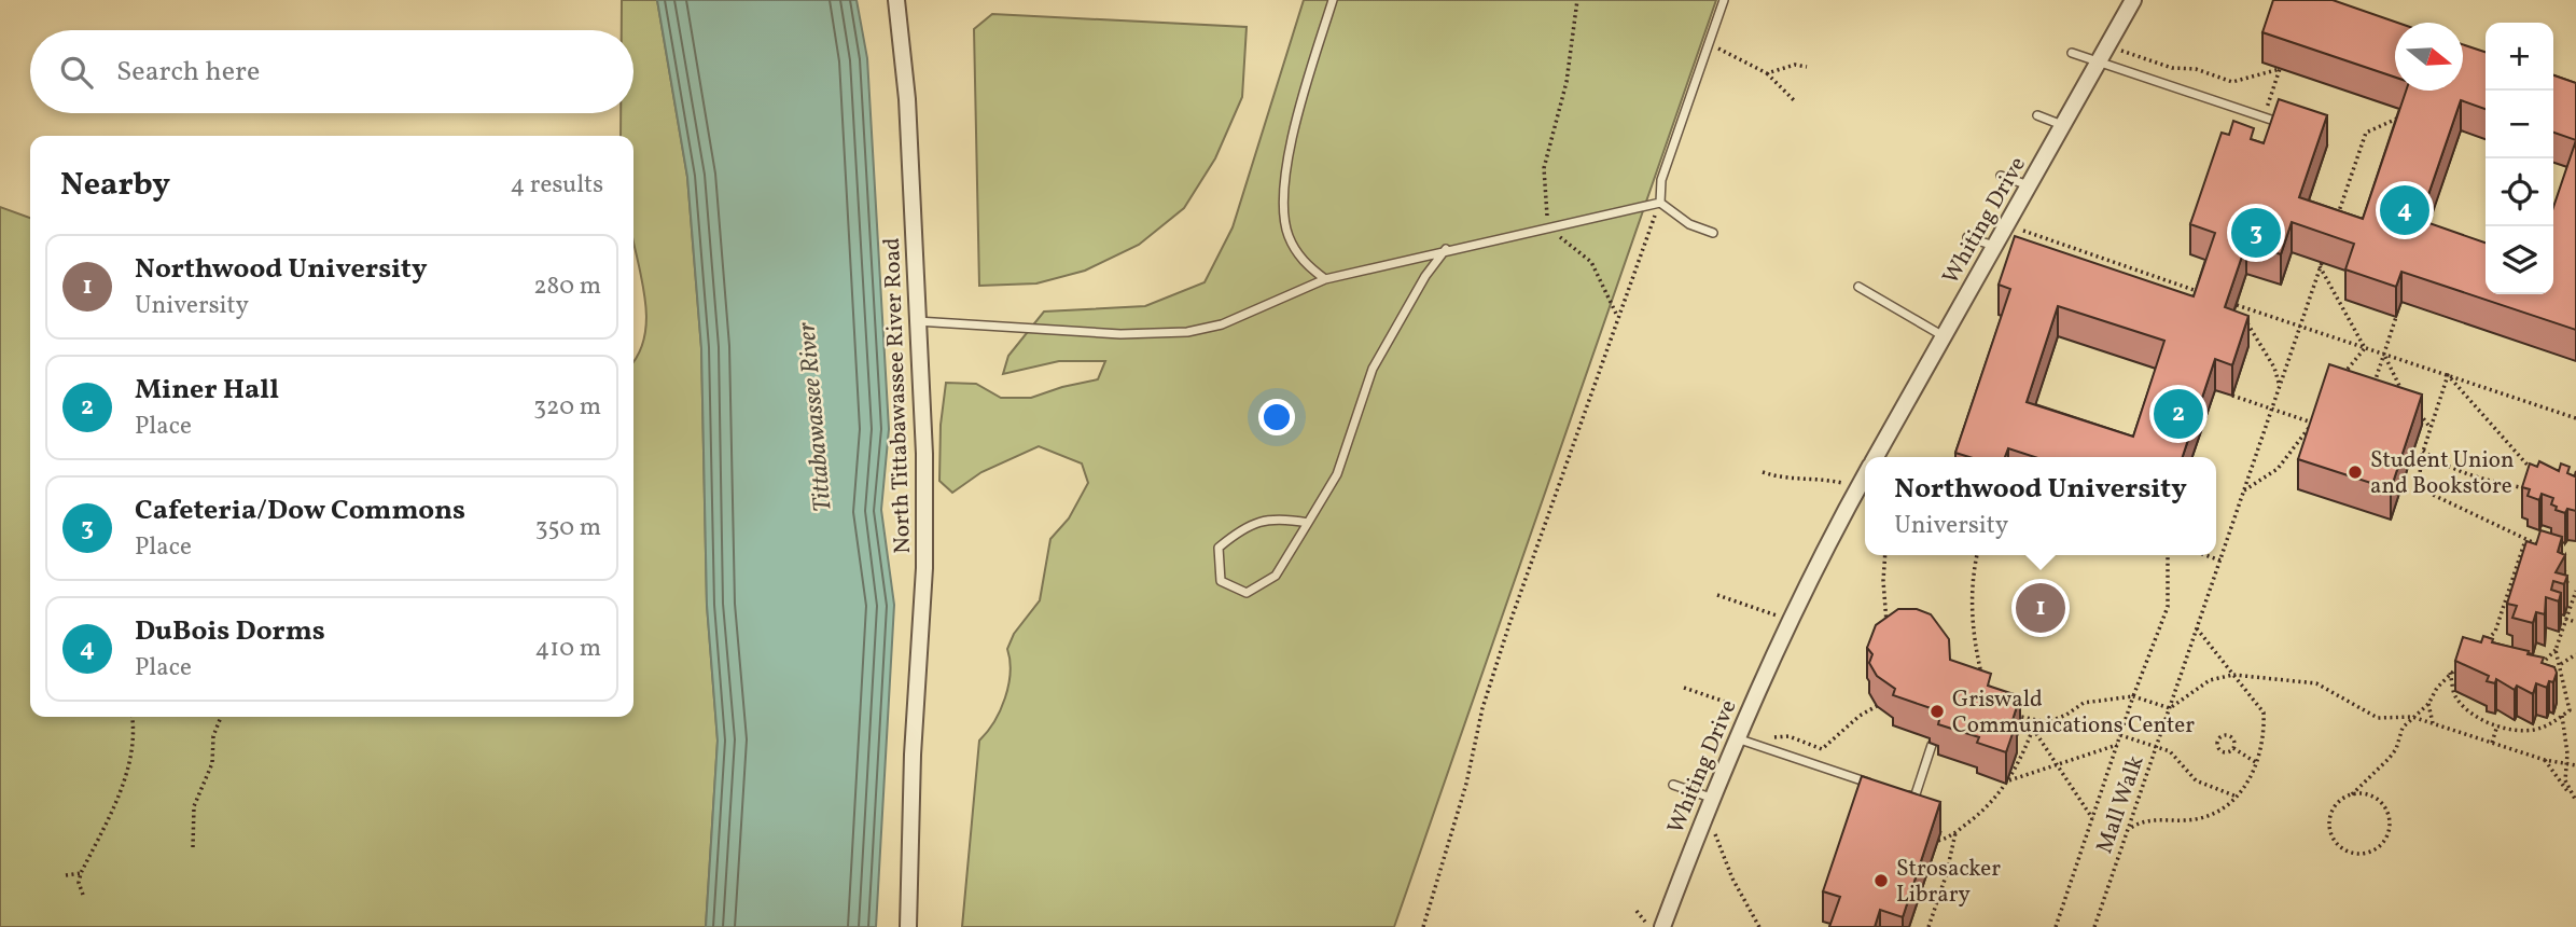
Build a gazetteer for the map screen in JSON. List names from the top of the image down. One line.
{"streets":{"street":["Whiting Drive","North Tittabawassee River Road"],"path":["Mall Walk"]},"water":["Tittabawassee River"],"places":["Student Union and Bookstore","Griswald Communications Center","Strosacker Library"],"north":"right","page":{"map_buttons":["+","−"],"search":"Search here","heading":["Nearby","4 results"],"pins":["4","3","2","1"],"list":[{"mark":"1","name":"Northwood University","note":"University","value":"280 m"},{"mark":"2","name":"Miner Hall","note":"Place","value":"320 m"},{"mark":"3","name":"Cafeteria/Dow Commons","note":"Place","value":"350 m"},{"mark":"4","name":"DuBois Dorms","note":"Place","value":"410 m"}],"popup":["Northwood University","University"]}}
